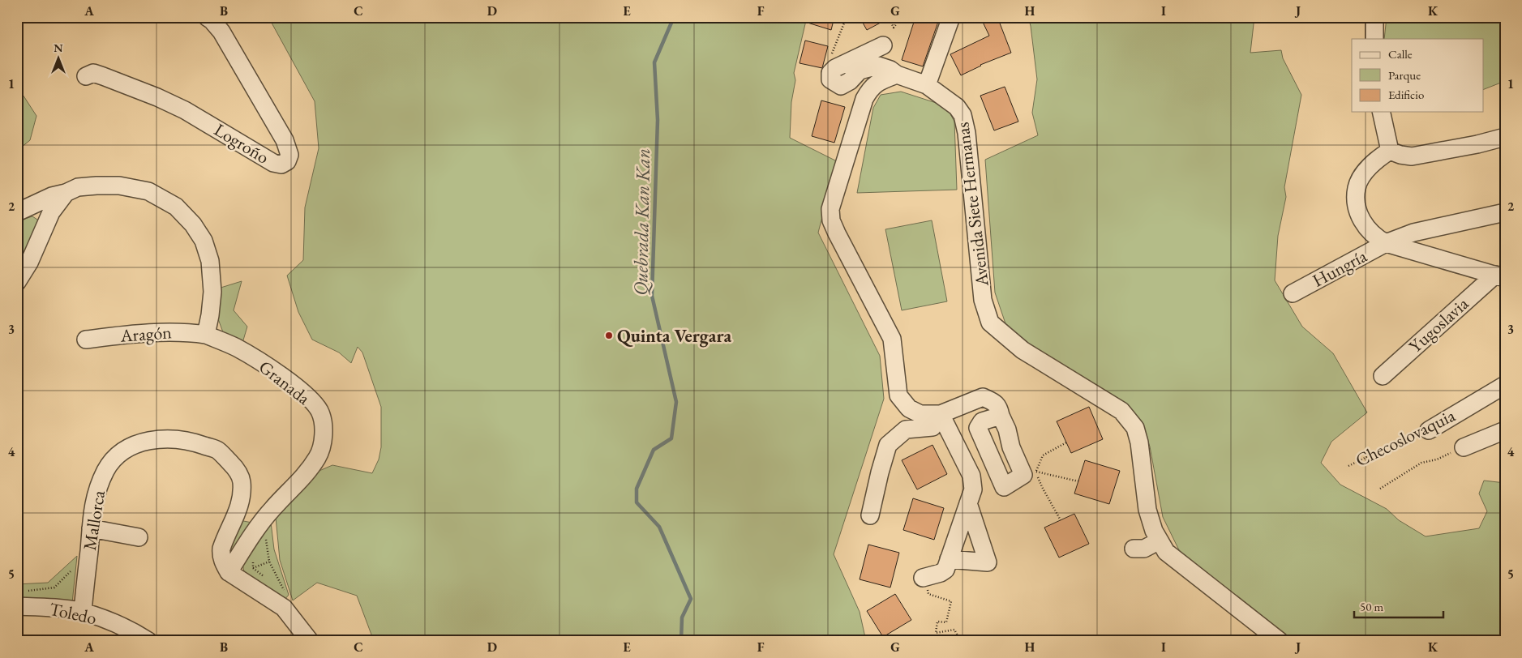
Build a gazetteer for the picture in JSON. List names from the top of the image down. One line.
{"streets":{"street":["Logroño","Avenida Siete Hermanas","Hungría","Yugoslavia","Aragón","Granada","Checoslovaquia","Mallorca","Toledo"]},"crossings":[["Aragón","Granada"],["Granada","Mallorca"],["Mallorca","Toledo"]],"water":["Quebrada Kan Kan"],"places":["Quinta Vergara"],"legend":["Calle","Parque","Edificio"],"scale_bar":"50 m","north":"top","grid":{"columns":["A","B","C","D","E","F","G","H","I","J","K"],"rows":["1","2","3","4","5"]}}
